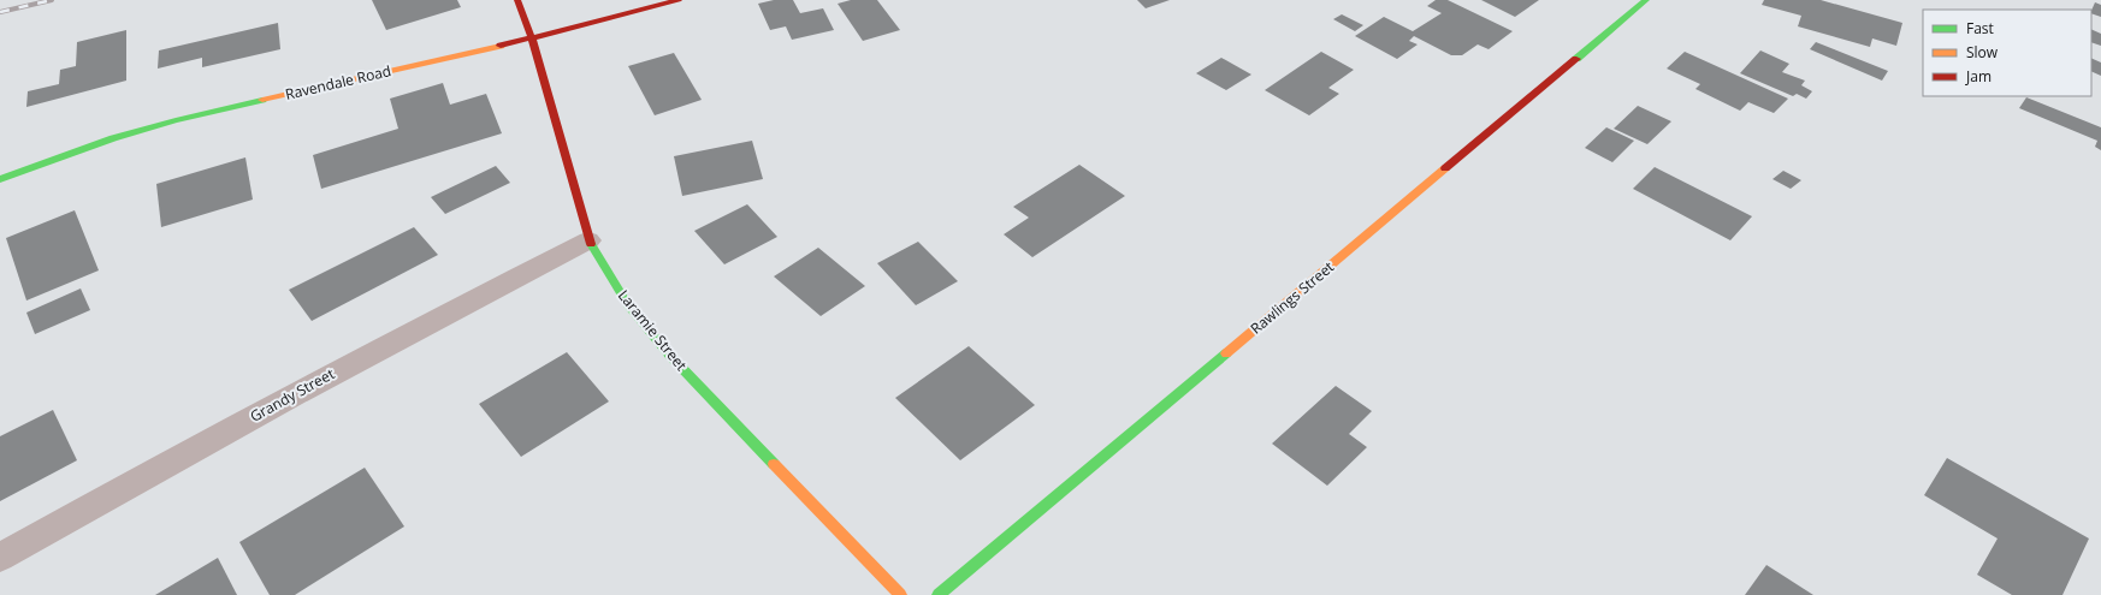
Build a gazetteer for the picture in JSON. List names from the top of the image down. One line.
{"streets":{"street":["Ravendale Road","Rawlings Street","Laramie Street","Grandy Street"]},"crossings":[["Ravendale Road","Laramie Street"],["Laramie Street","Grandy Street"]],"legend":["Fast","Slow","Jam"]}
